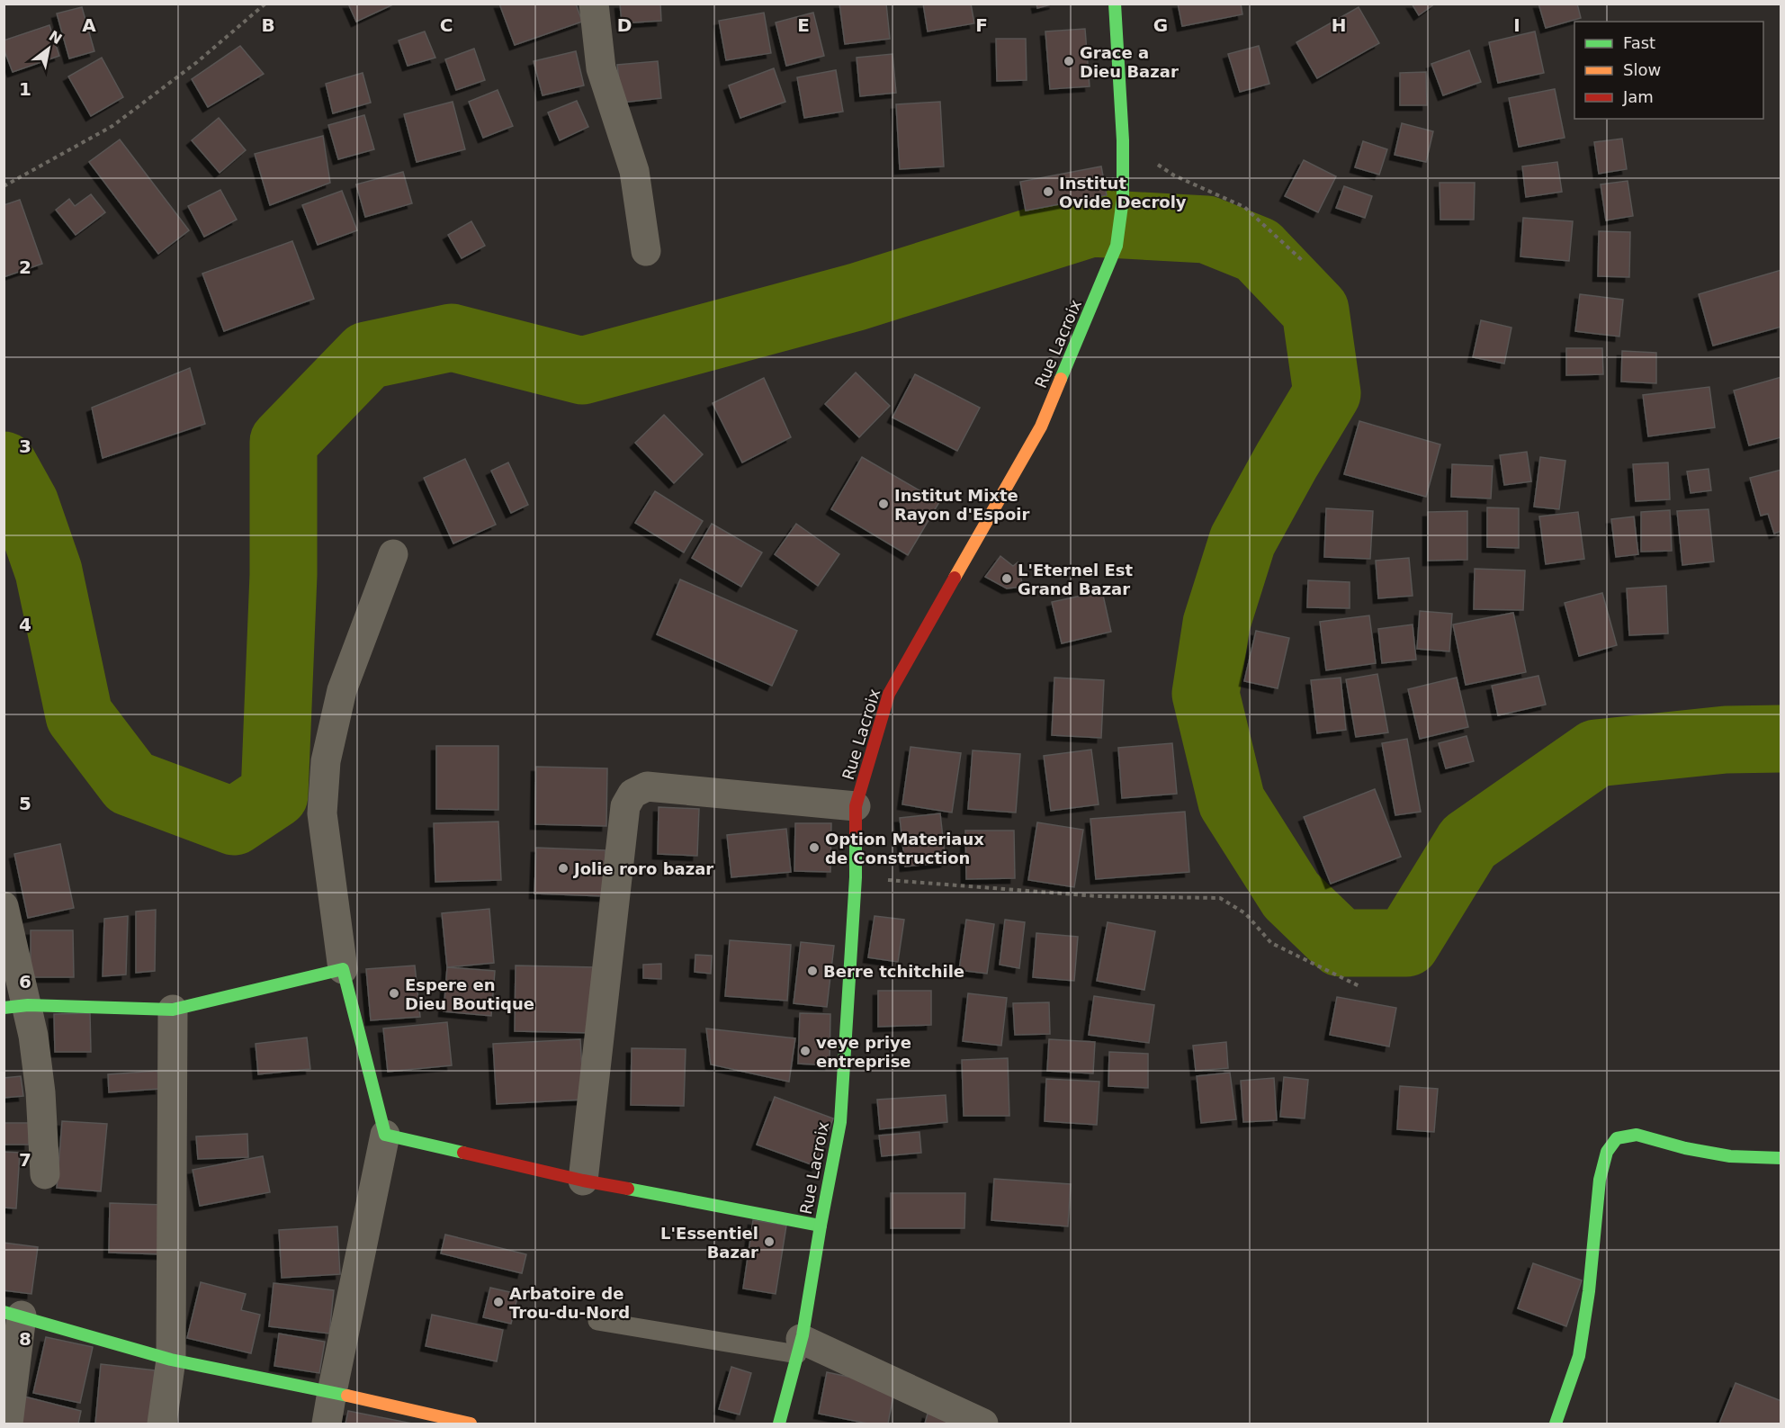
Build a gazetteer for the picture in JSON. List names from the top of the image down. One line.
{"streets":{"street":["Rue Lacroix"]},"places":["Grace a Dieu Bazar","Institut Ovide Decroly","Institut Mixte Rayon d'Espoir","L'Eternel Est Grand Bazar","Option Materiaux de Construction","Jolie roro bazar","Berre tchitchile","Espere en Dieu Boutique","veye priye entreprise","L'Essentiel Bazar","Arbatoire de Trou-du-Nord"],"legend":["Fast","Slow","Jam"],"north":"top right","grid":{"columns":["A","B","C","D","E","F","G","H","I"],"rows":["1","2","3","4","5","6","7","8"]}}
